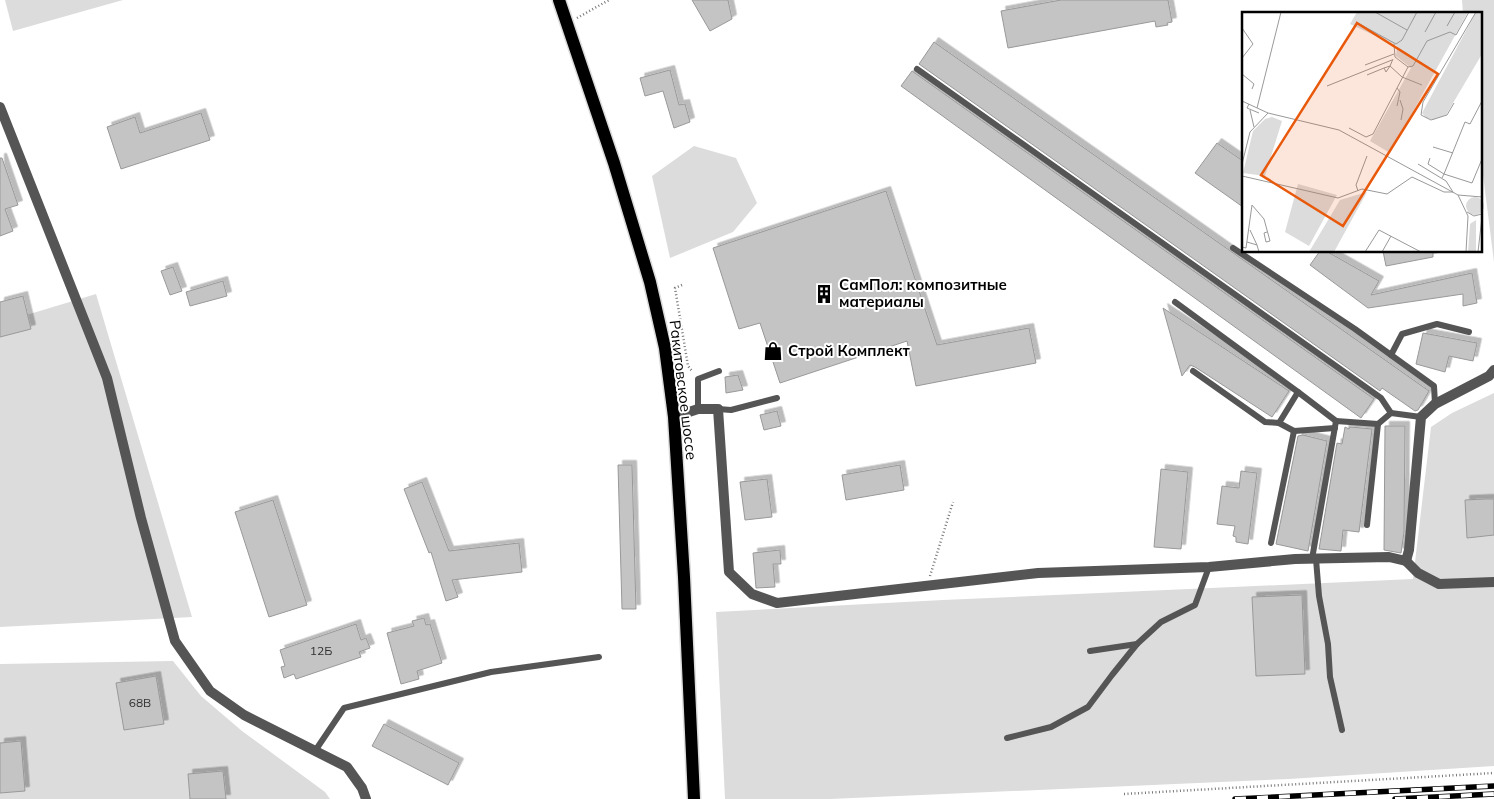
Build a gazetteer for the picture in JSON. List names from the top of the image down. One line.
{"streets":{"main road":["Ракитовское шоссе"]},"places":{"building":["СамПол: композитные материалы"],"shop":["Строй Комплект"]},"house_numbers":["12Б","68В"]}
